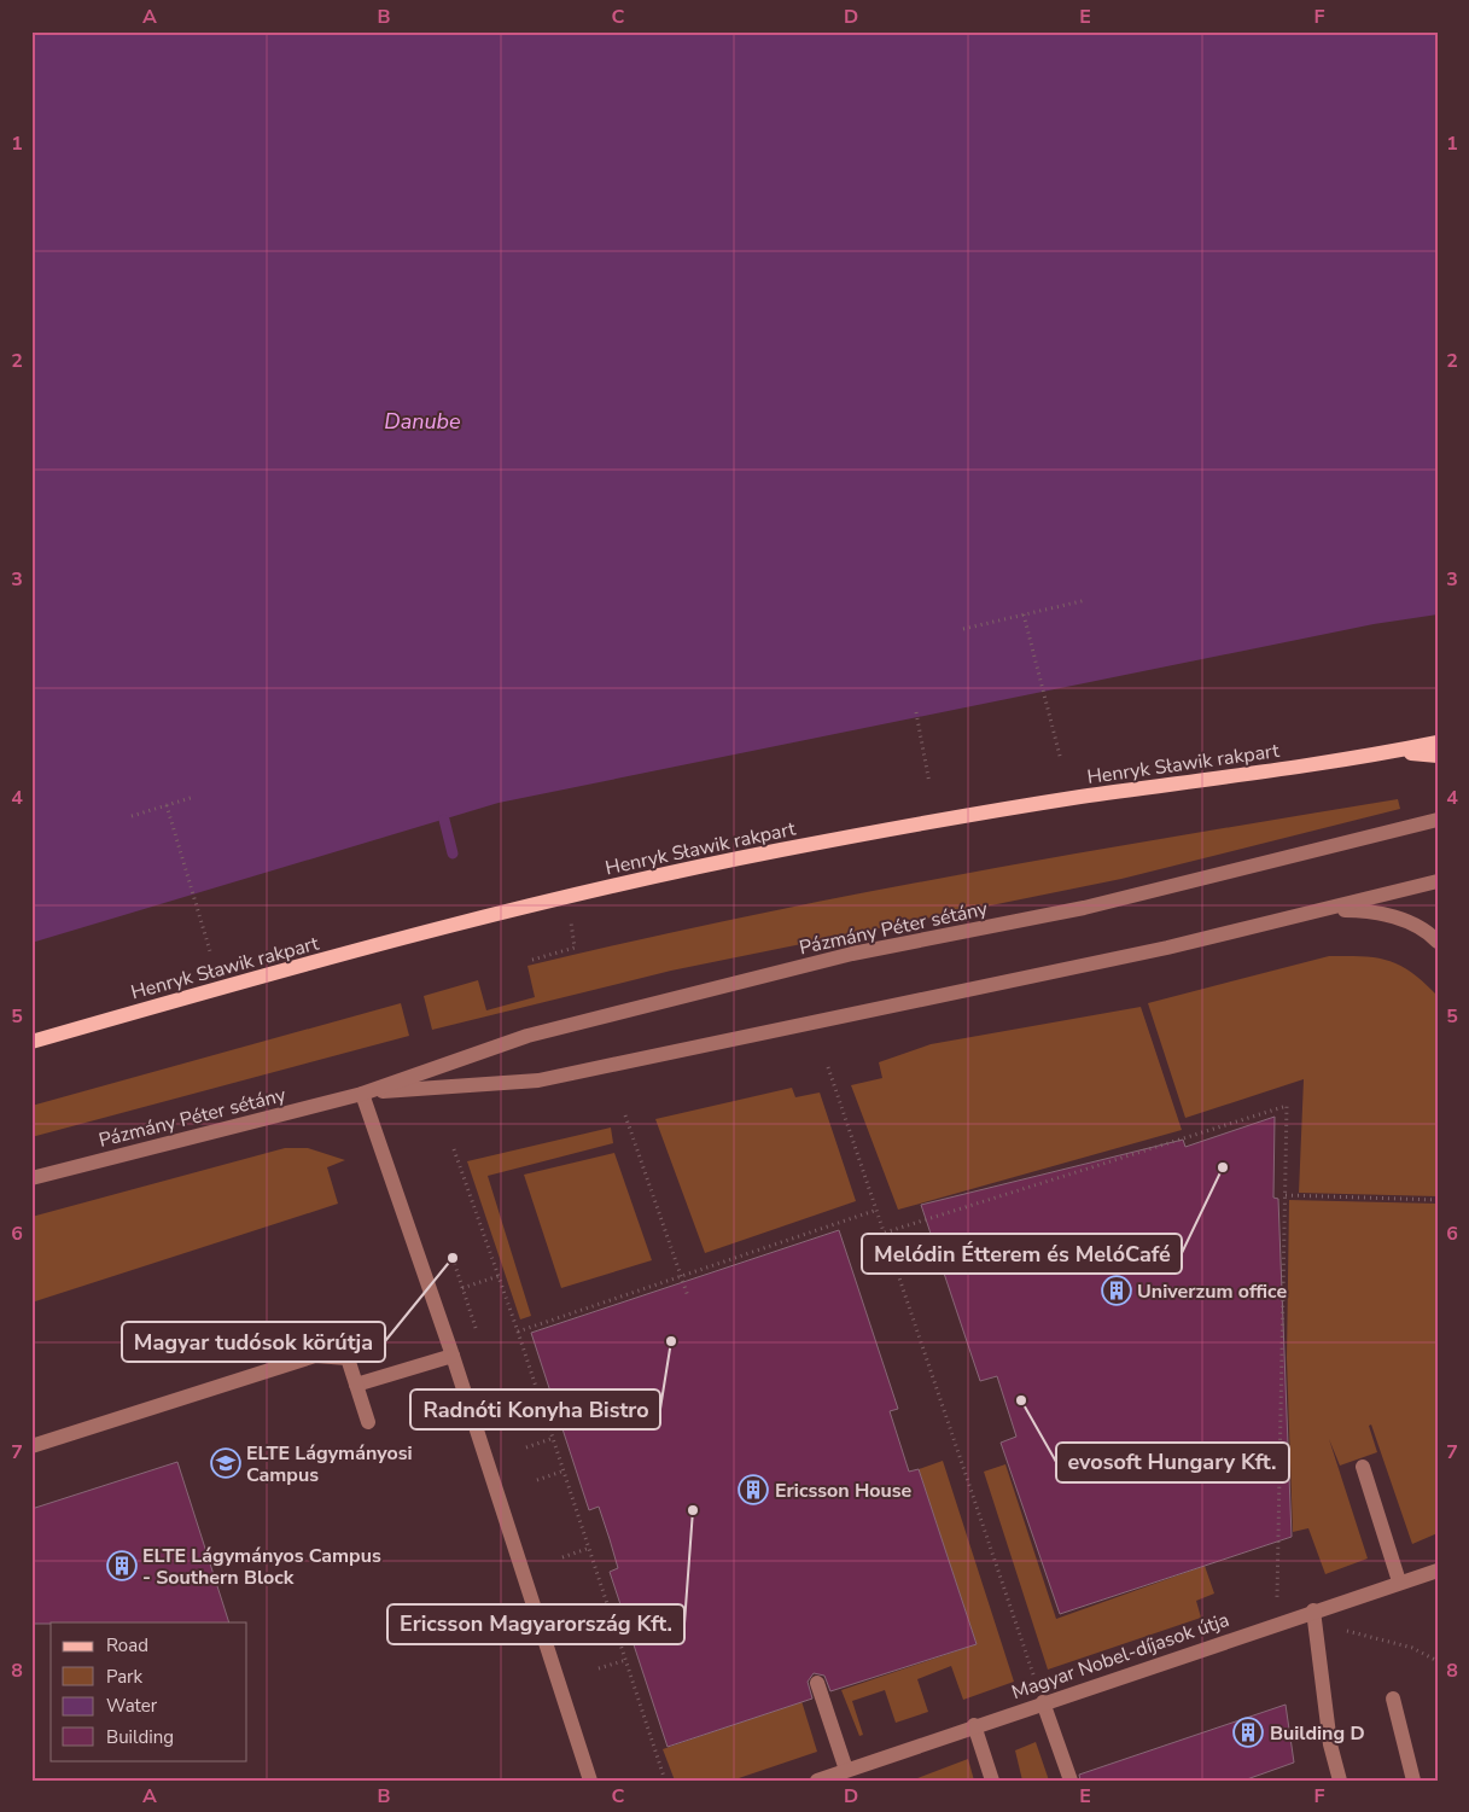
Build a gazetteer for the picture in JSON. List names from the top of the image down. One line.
{"streets":{"main road":["Henryk Sławik rakpart"],"street":["Pázmány Péter sétány","Magyar Nobel-díjasok útja"]},"water":["Danube"],"places":{"other":["Melódin Étterem és MelóCafé","Magyar tudósok körútja","Radnóti Konyha Bistro","evosoft Hungary Kft.","Ericsson Magyarország Kft."],"building":["Univerzum office","Ericsson House","ELTE Lágymányos Campus - Southern Block","Building D"],"school or university":["ELTE Lágymányosi Campus"]},"legend":["Road","Park","Water","Building"],"grid":{"columns":["A","B","C","D","E","F"],"rows":["1","2","3","4","5","6","7","8"]}}
